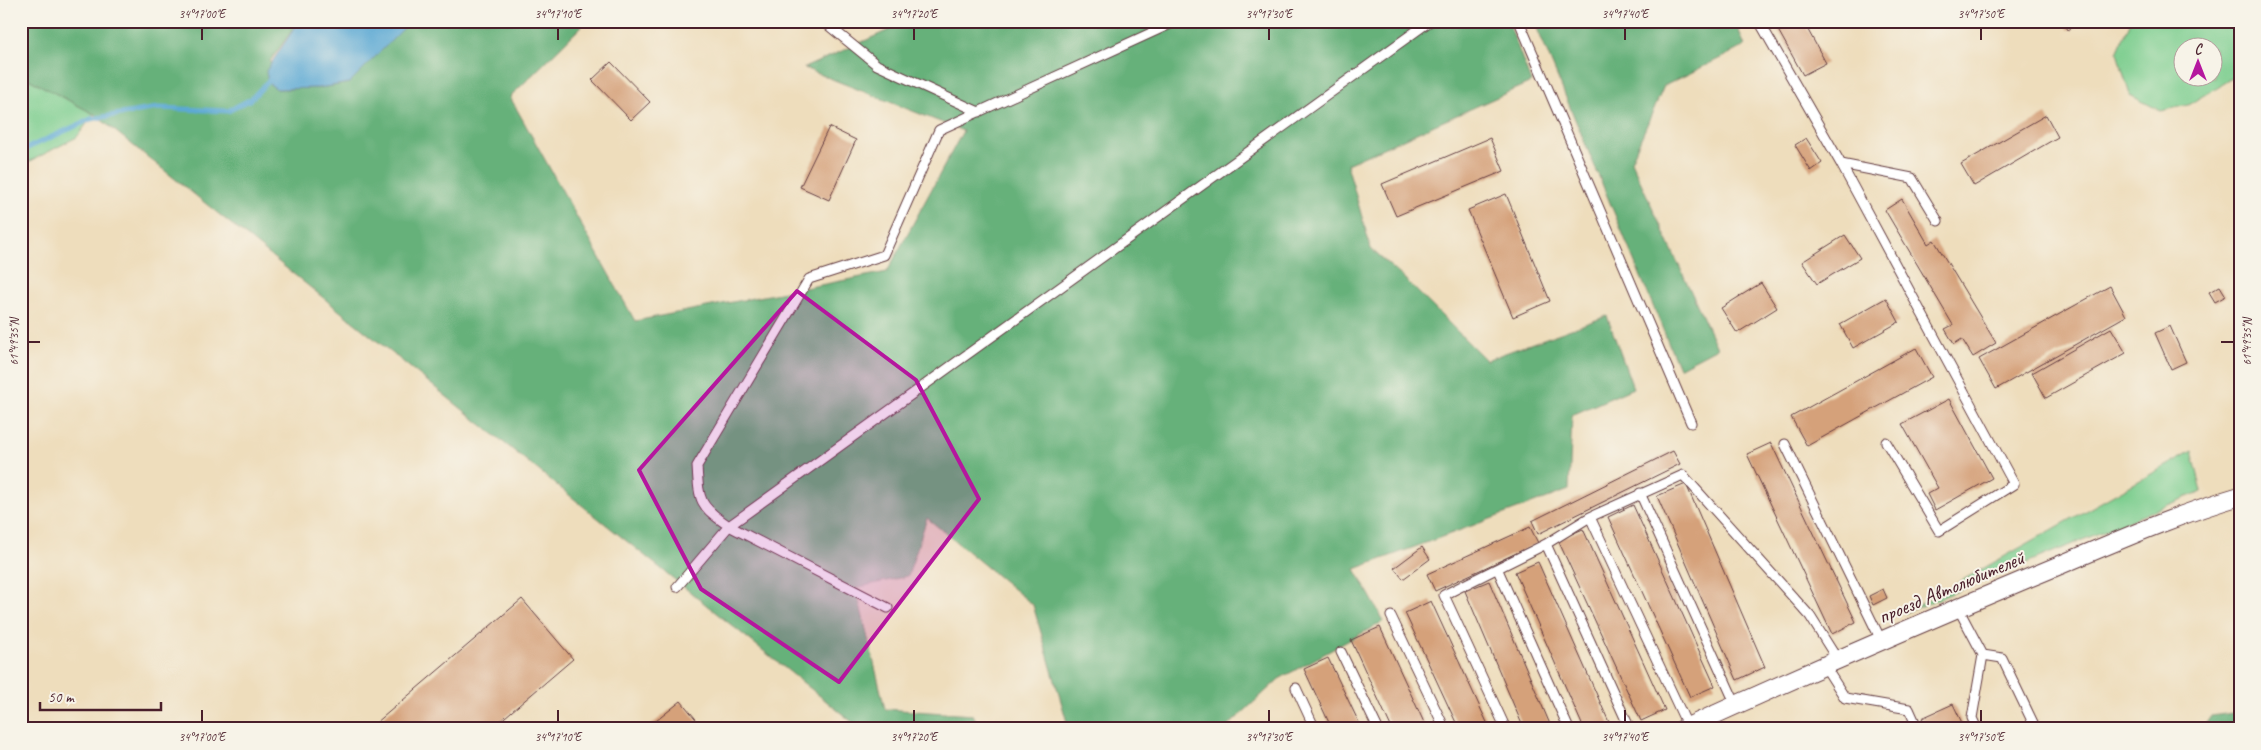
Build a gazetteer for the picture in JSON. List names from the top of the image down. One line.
{"streets":{"street":["проезд Автолюбителей"]},"scale_bar":"50 m","north":"top","coordinates":["34°17'00\"E","34°17'10\"E","34°17'20\"E","34°17'30\"E","34°17'40\"E","34°17'50\"E","61°49'35\"N"]}
